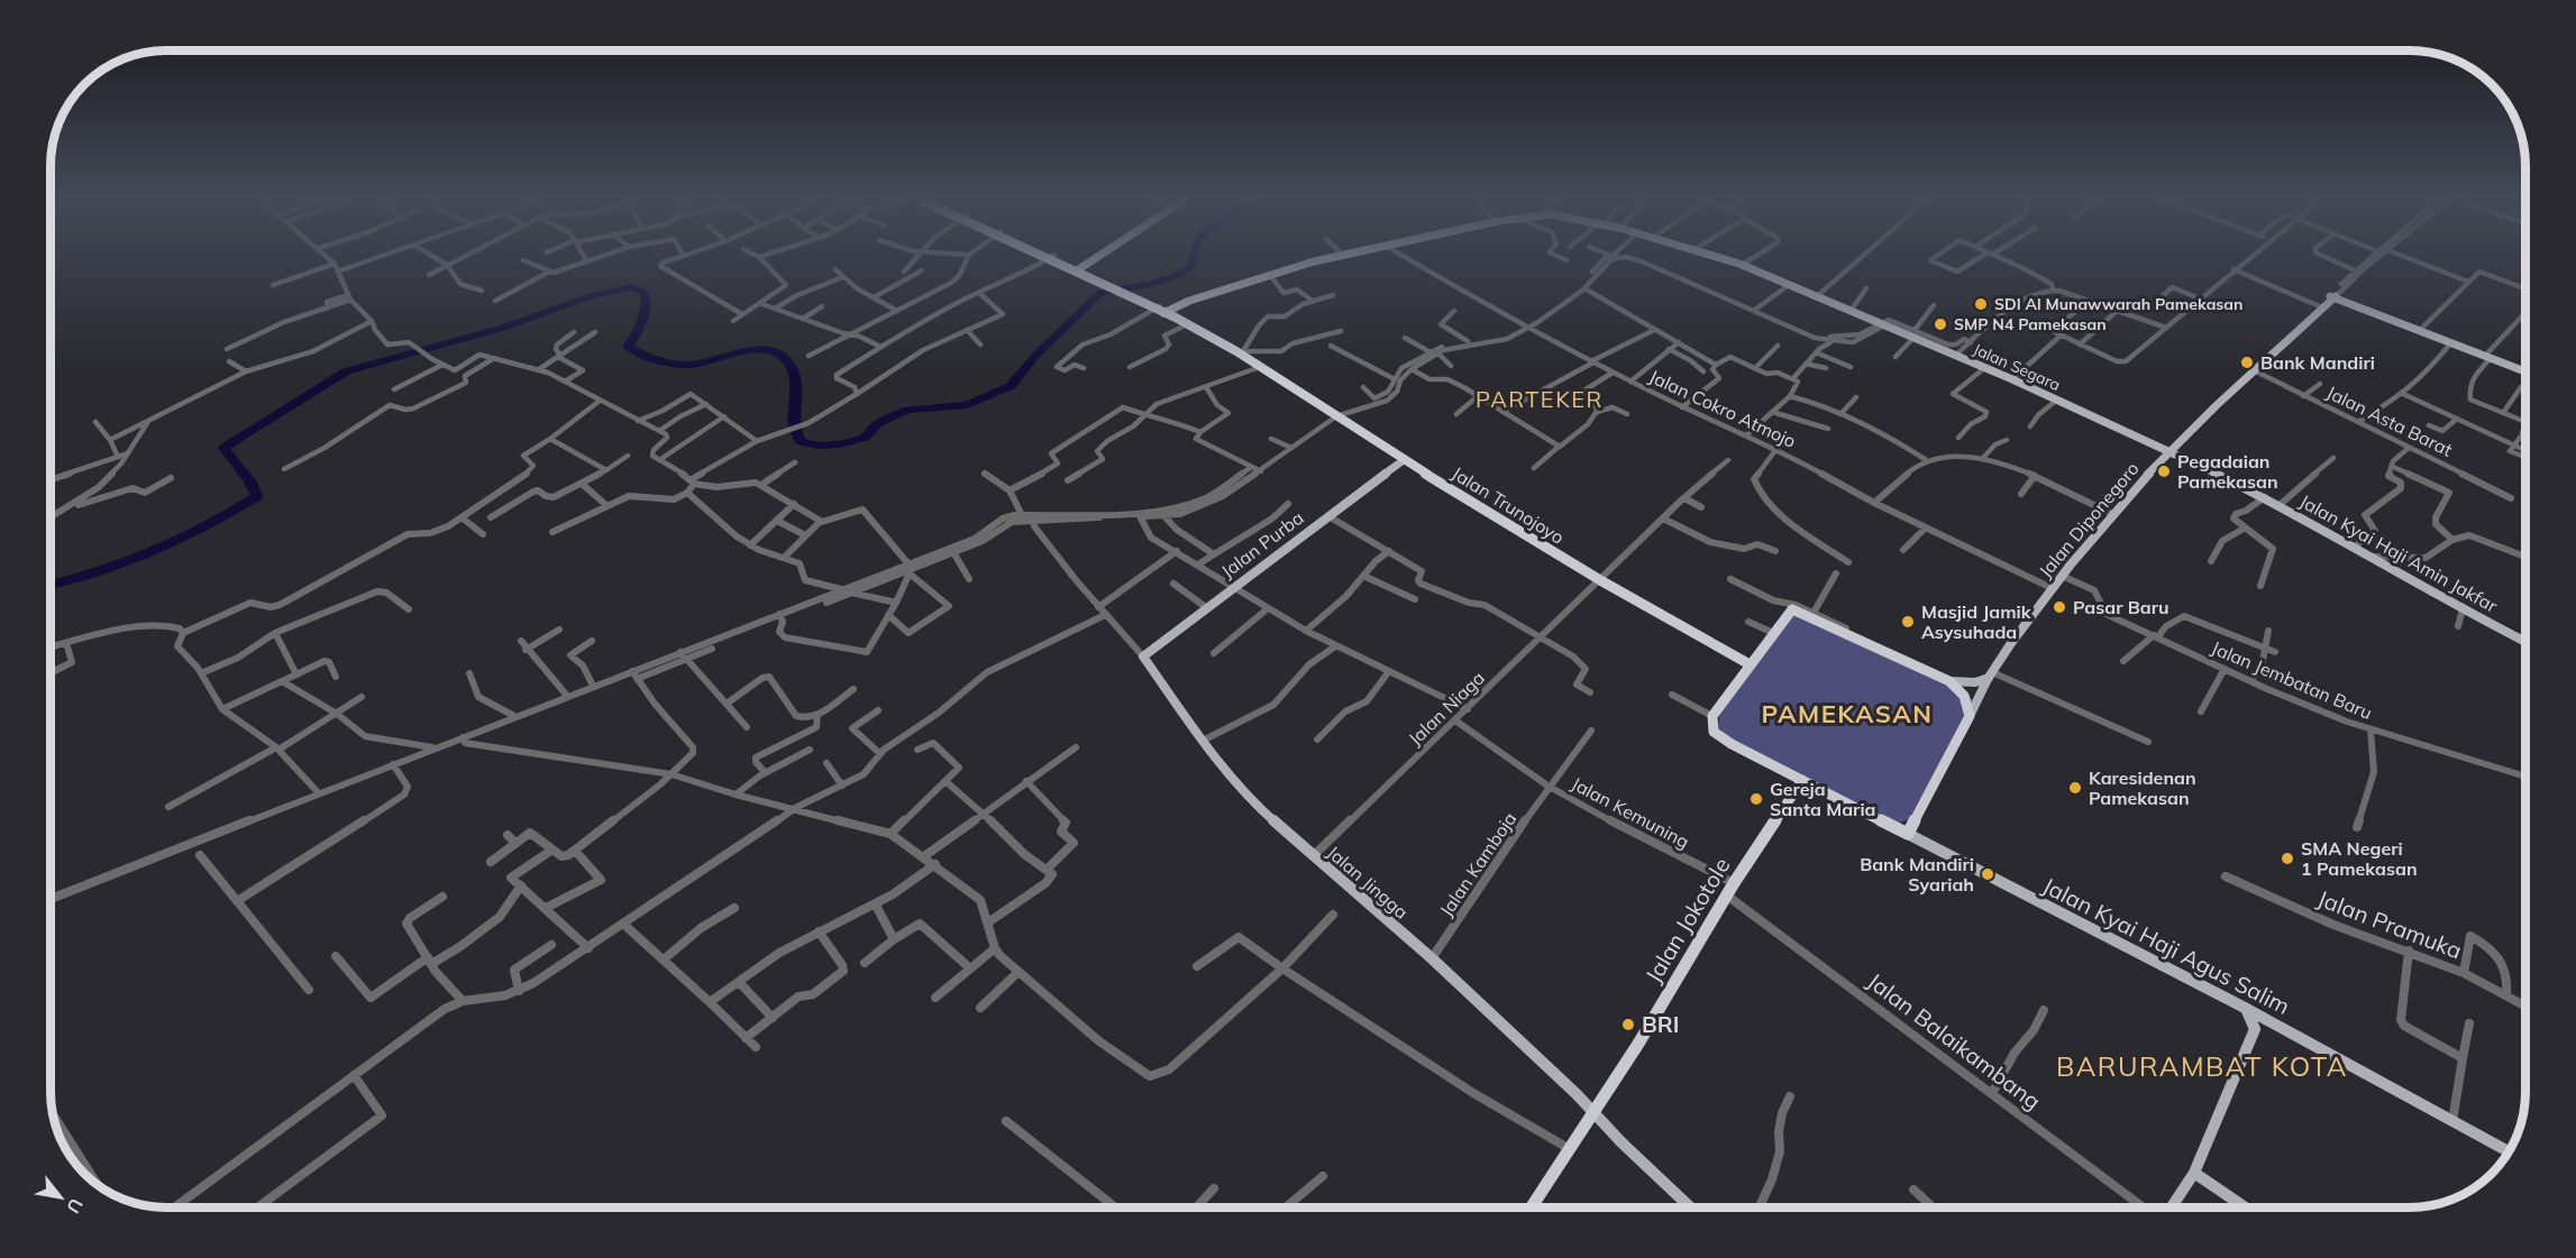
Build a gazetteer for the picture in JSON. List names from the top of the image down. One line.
{"streets":{"highway":["Jalan Trunojoyo","Jalan Jokotole","Jalan Kyai Haji Agus Salim"],"main road":["Jalan Segara","Jalan Diponegoro","Jalan Purba","Jalan Kyai Haji Amin Jakfar","Jalan Jingga"],"street":["Jalan Cokro Atmojo","Jalan Asta Barat","Jalan Jembatan Baru","Jalan Niaga","Jalan Kemuning","Jalan Kamboja","Jalan Pramuka","Jalan Balaikambang"]},"crossings":[["Jalan Segara","Jalan Diponegoro"],["Jalan Segara","Jalan Kyai Haji Amin Jakfar"],["Jalan Cokro Atmojo","Jalan Diponegoro"],["Jalan Trunojoyo","Jalan Purba"],["Jalan Trunojoyo","Jalan Niaga"],["Jalan Diponegoro","Jalan Kyai Haji Amin Jakfar"],["Jalan Diponegoro","Jalan Jembatan Baru"],["Jalan Purba","Jalan Jingga"],["Jalan Niaga","Jalan Kemuning"],["Jalan Niaga","Jalan Jingga"],["Jalan Kemuning","Jalan Kamboja"],["Jalan Kemuning","Jalan Jokotole"],["Jalan Kamboja","Jalan Jingga"],["Jalan Jingga","Jalan Jokotole"],["Jalan Jokotole","Jalan Kyai Haji Agus Salim"],["Jalan Jokotole","Jalan Balaikambang"]],"districts":["PARTEKER","PAMEKASAN","BARURAMBAT KOTA"],"places":["SDI Al Munawwarah Pamekasan","SMP N4 Pamekasan","Bank Mandiri","Pegadaian Pamekasan","Pasar Baru","Masjid Jamik Asysuhada","Karesidenan Pamekasan","Gereja Santa Maria","SMA Negeri 1 Pamekasan","Bank Mandiri Syariah","BRI"],"north":"bottom right"}
